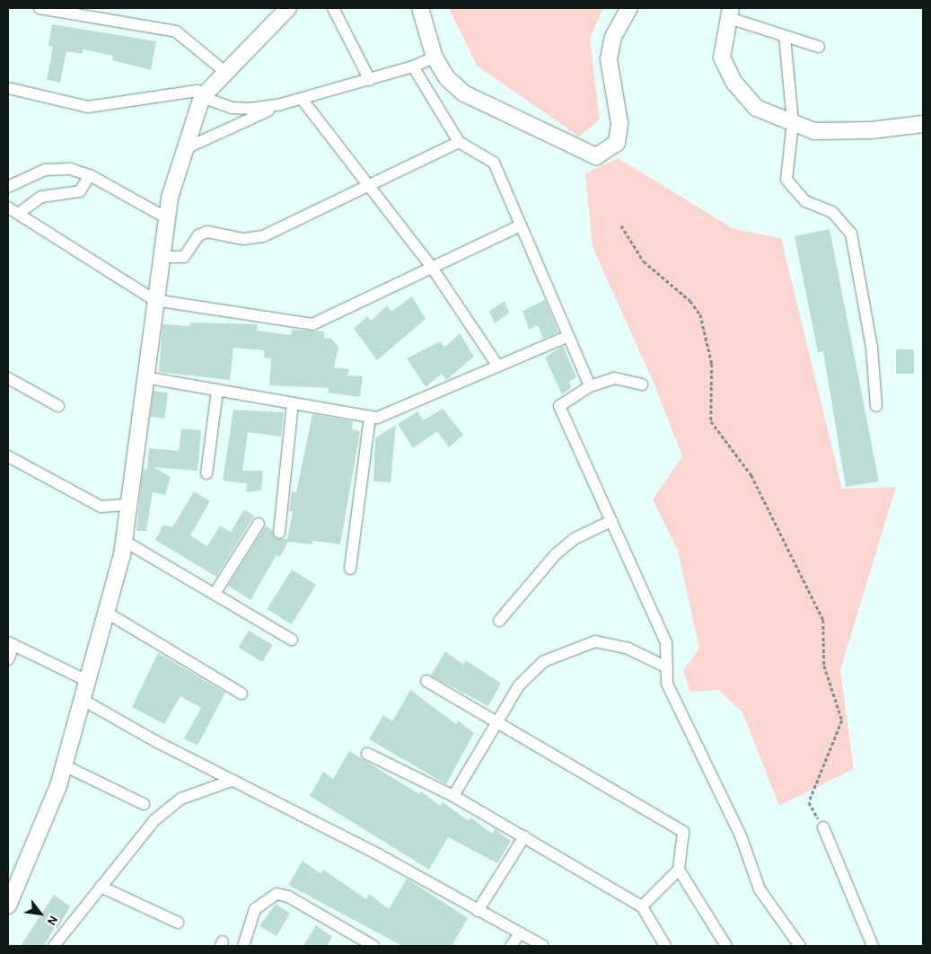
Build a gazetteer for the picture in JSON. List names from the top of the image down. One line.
{"north":"bottom right"}
